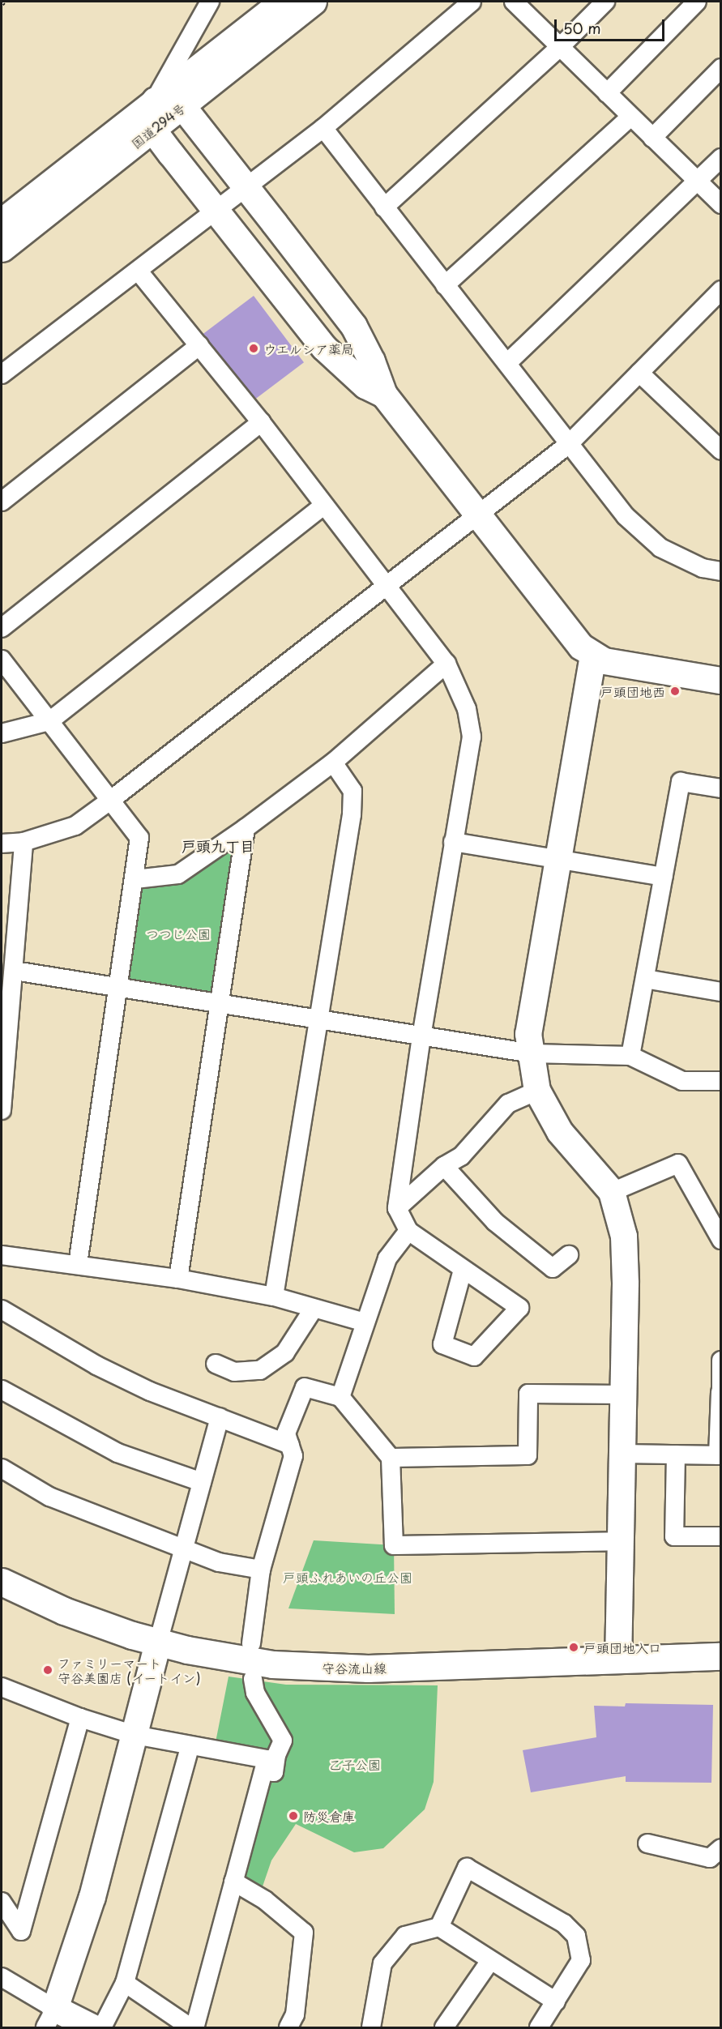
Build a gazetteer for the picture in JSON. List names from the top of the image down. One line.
{"streets":{"main road":["国道294号","守谷流山線"]},"districts":["戸頭九丁目"],"parks":["つつじ公園","戸頭ふれあいの丘公園","乙子公園"],"places":["ウエルシア薬局","戸頭団地西","戸頭団地入口","ファミリーマート 守谷美園店 (イートイン)","防災倉庫"],"scale_bar":"50 m"}
